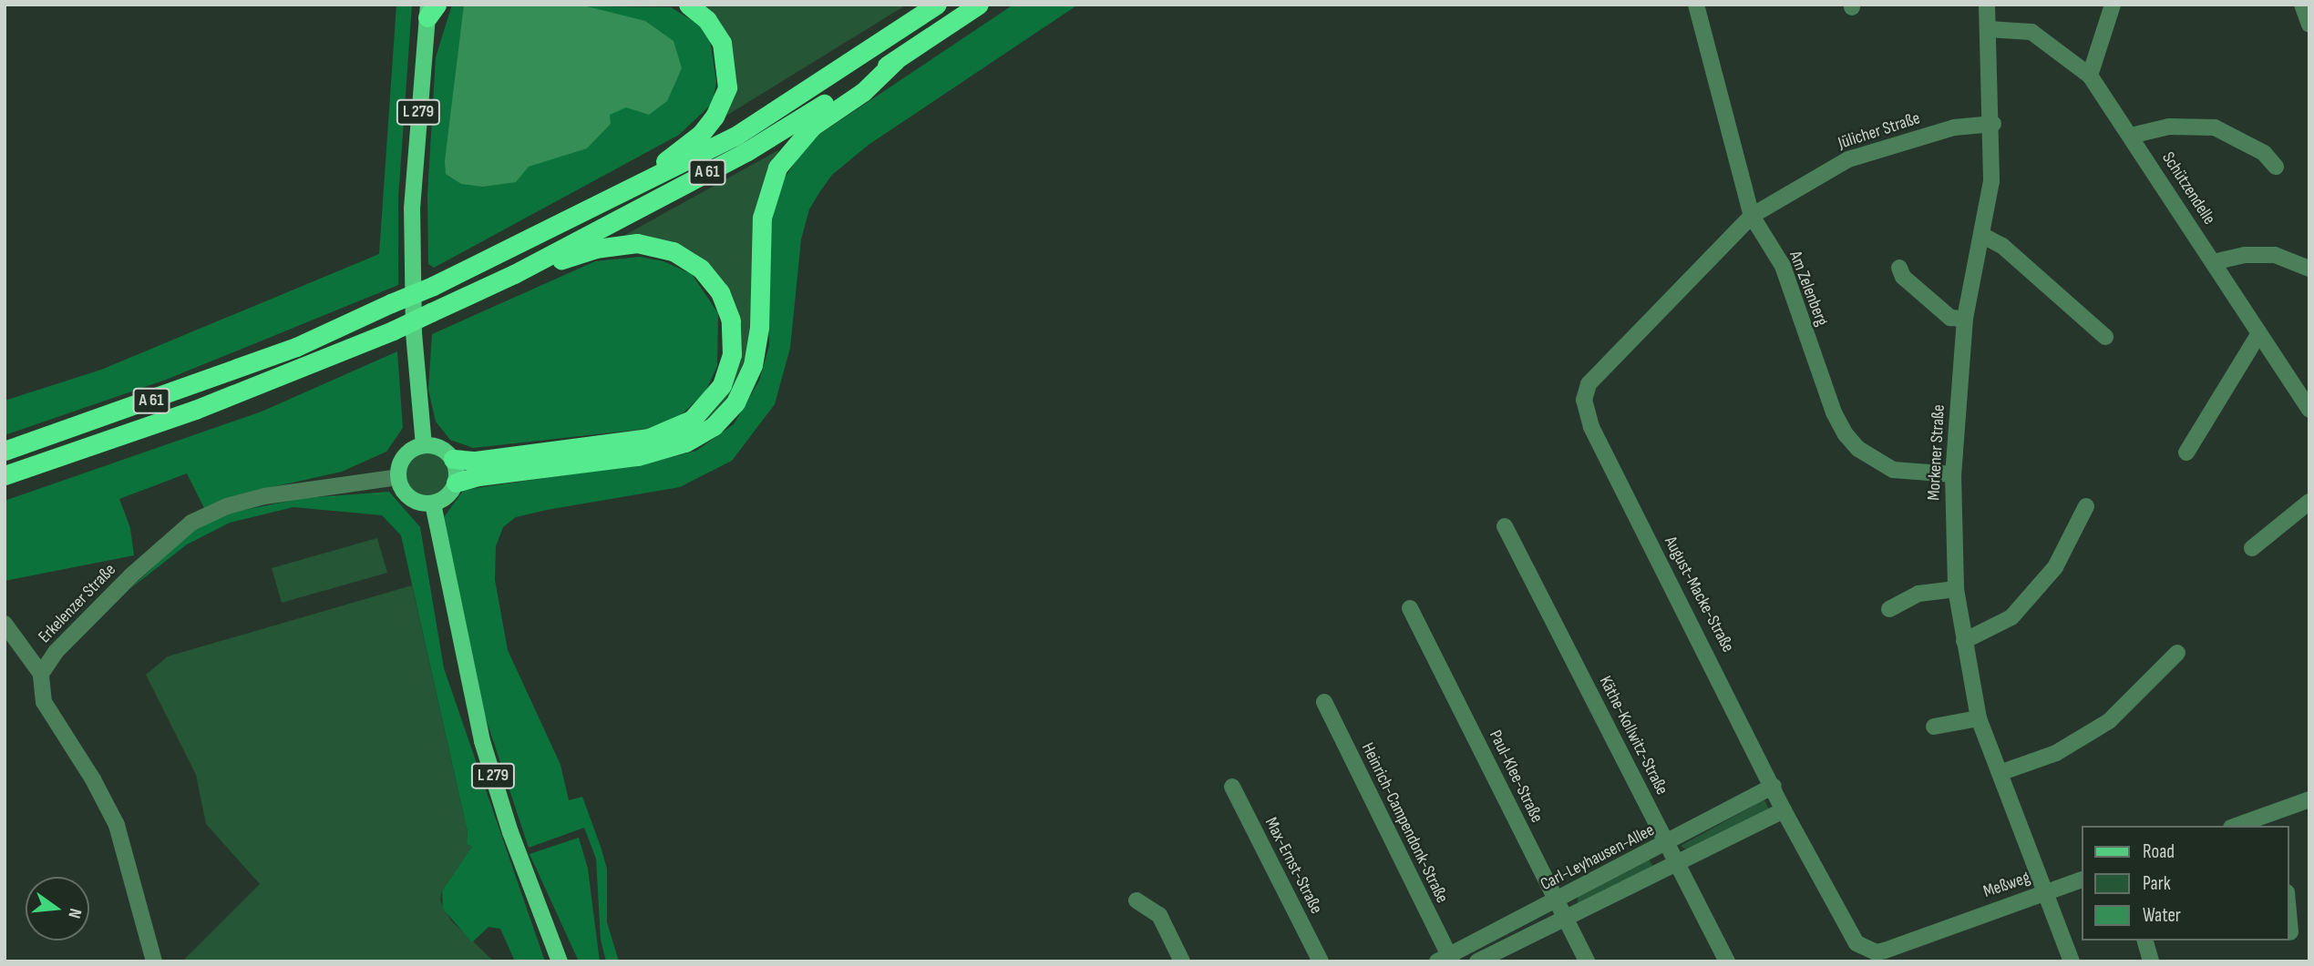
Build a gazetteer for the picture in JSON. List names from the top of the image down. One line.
{"streets":{"highway":["A 61"],"main road":["L 279"],"street":["Jülicher Straße","Schützendelle","Am Zelenberg","Morkener Straße","August-Macke-Straße","Erkelenzer Straße","Käthe-Kollwitz-Straße","Paul-Klee-Straße","Heinrich-Campendonk-Straße","Carl-Leyhausen-Allee","Max-Ernst-Straße","Meßweg"]},"crossings":[["L 279","Erkelenzer Straße"],["Jülicher Straße","Am Zelenberg"],["Jülicher Straße","Morkener Straße"],["Jülicher Straße","August-Macke-Straße"],["Schützendelle","Morkener Straße"],["Am Zelenberg","Morkener Straße"],["Am Zelenberg","August-Macke-Straße"],["Morkener Straße","Meßweg"],["August-Macke-Straße","Carl-Leyhausen-Allee"],["August-Macke-Straße","Meßweg"],["Käthe-Kollwitz-Straße","Carl-Leyhausen-Allee"],["Paul-Klee-Straße","Carl-Leyhausen-Allee"],["Heinrich-Campendonk-Straße","Carl-Leyhausen-Allee"]],"legend":["Road","Park","Water"],"north":"right"}
